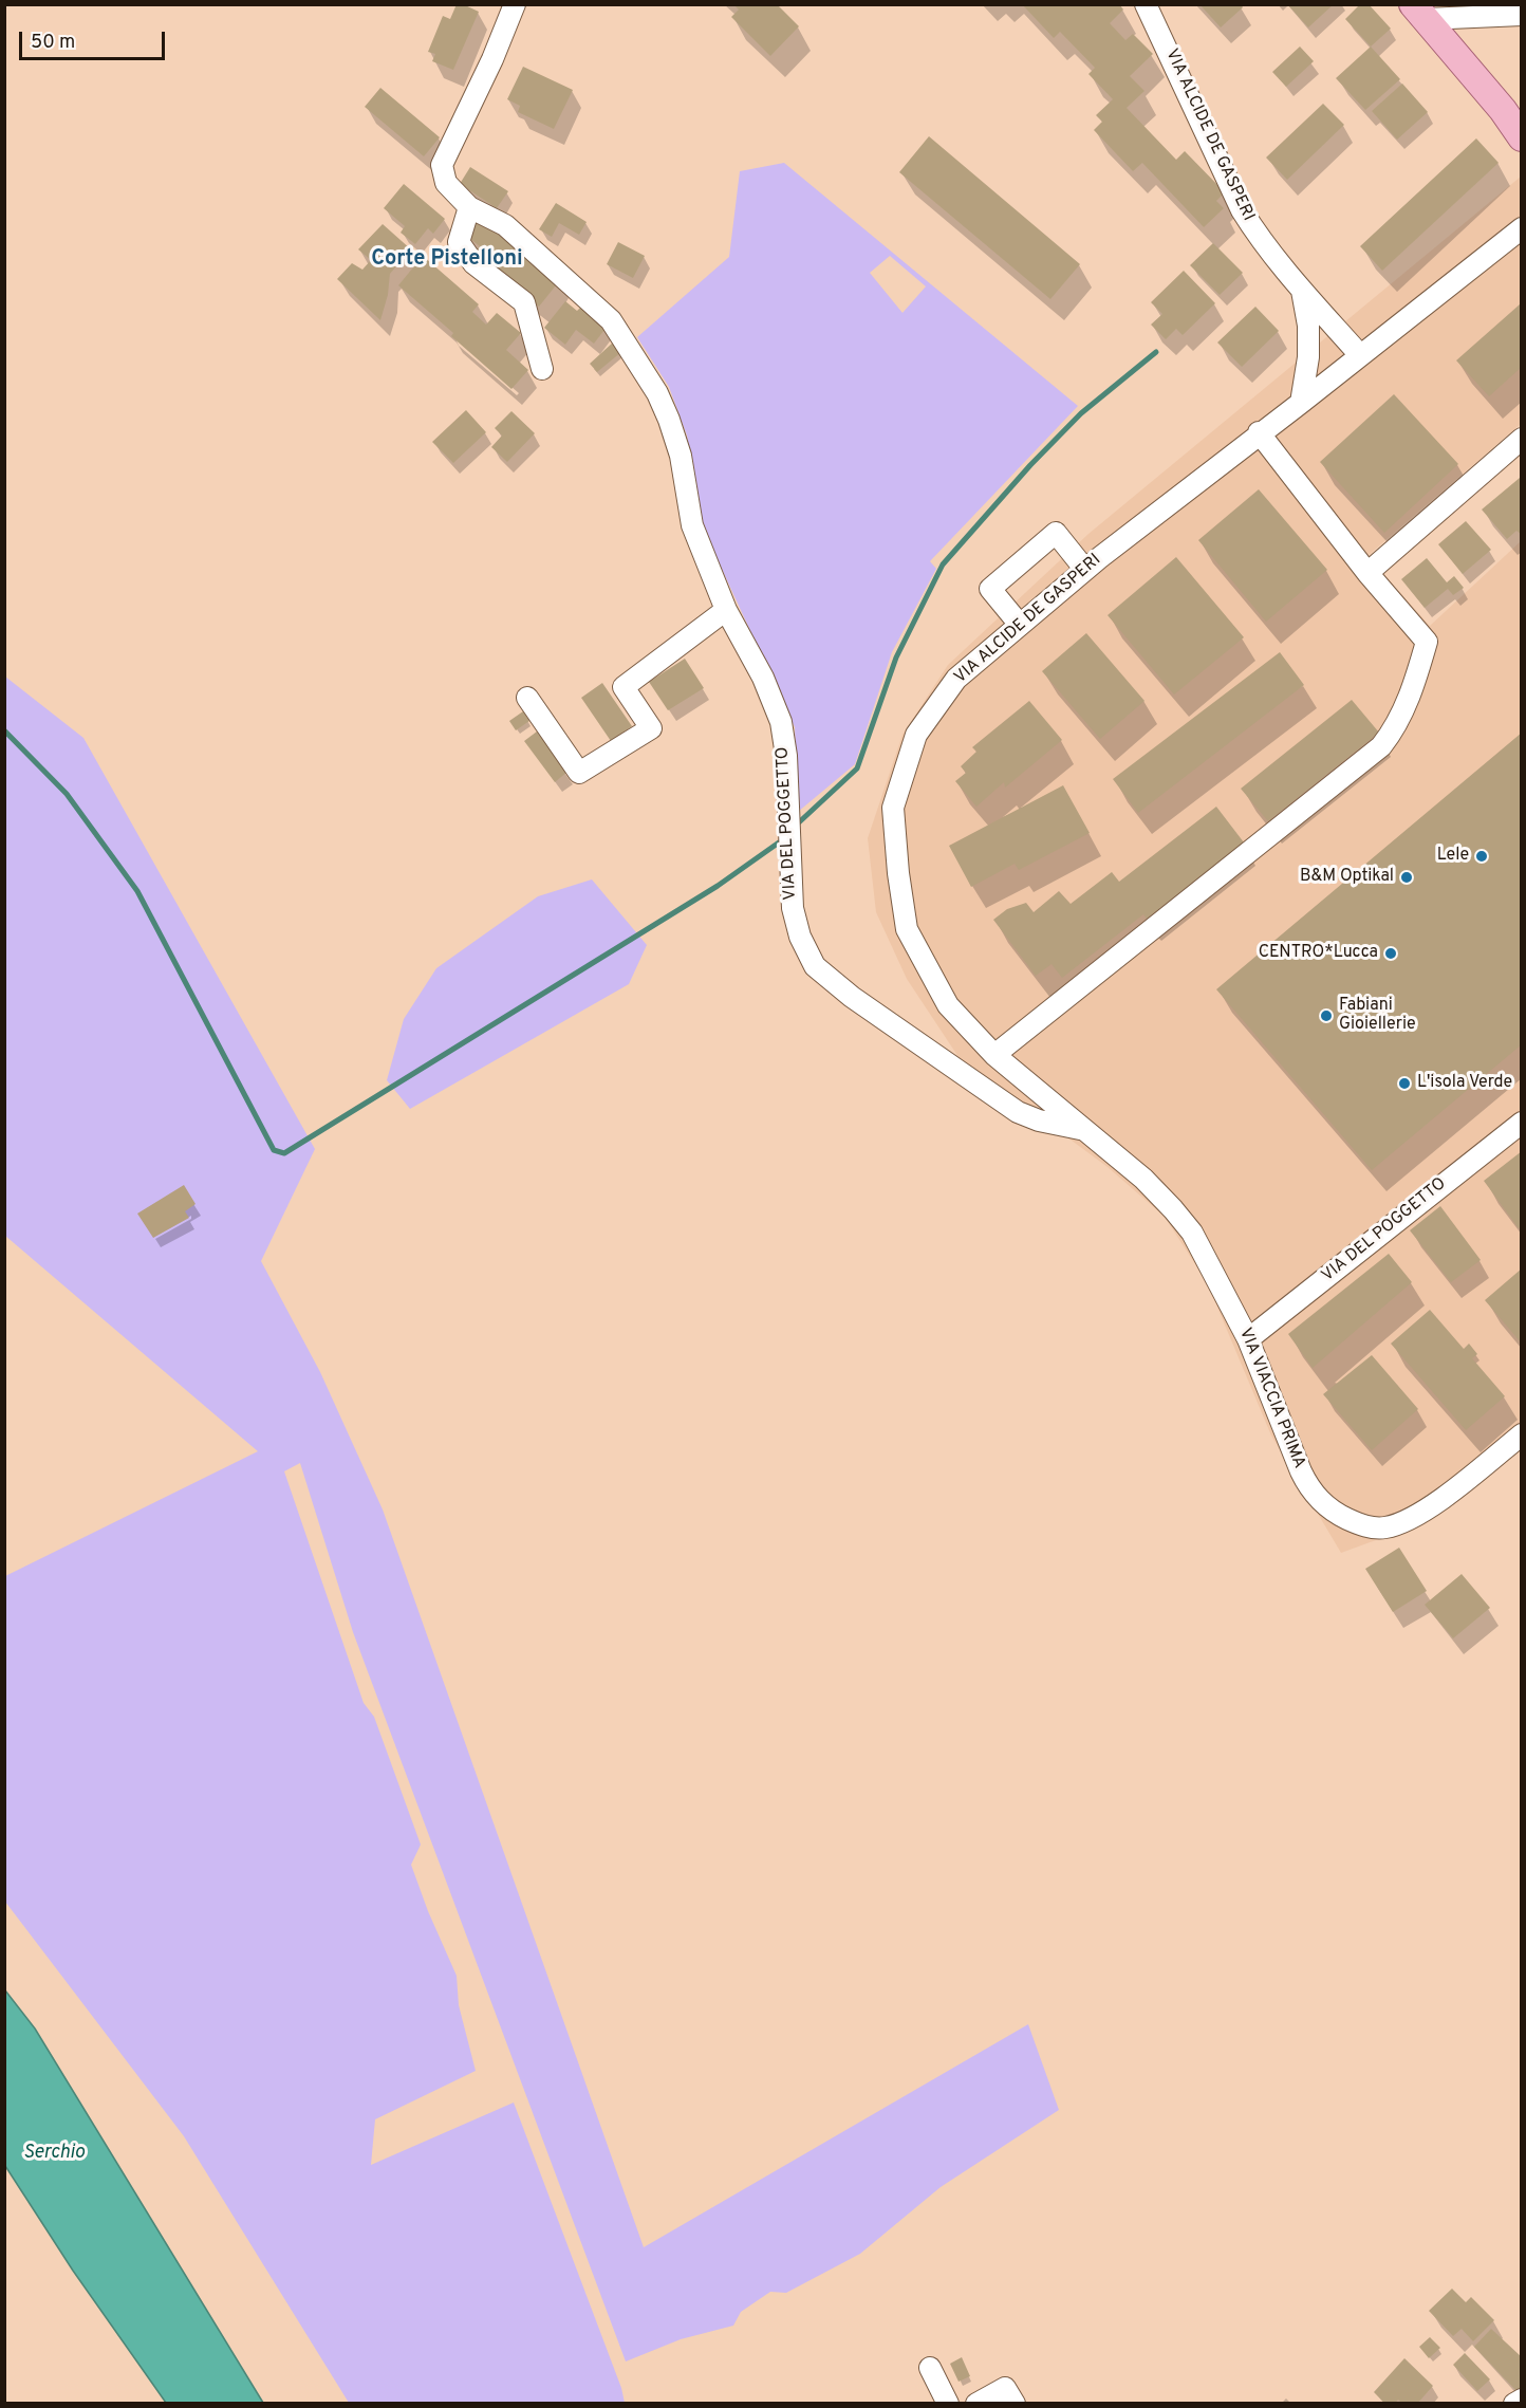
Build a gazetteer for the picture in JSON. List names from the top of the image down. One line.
{"streets":{"street":["VIA ALCIDE DE GASPERI","VIA DEL POGGETTO","VIA VIACCIA PRIMA"]},"crossings":[["VIA ALCIDE DE GASPERI","VIA DEL POGGETTO"],["VIA ALCIDE DE GASPERI","VIA VIACCIA PRIMA"],["VIA DEL POGGETTO","VIA VIACCIA PRIMA"]],"districts":["Corte Pistelloni"],"water":["Serchio"],"places":["Lele","B&M Optikal","CENTRO*Lucca","Fabiani Gioiellerie","L'isola Verde"],"scale_bar":"50 m"}
